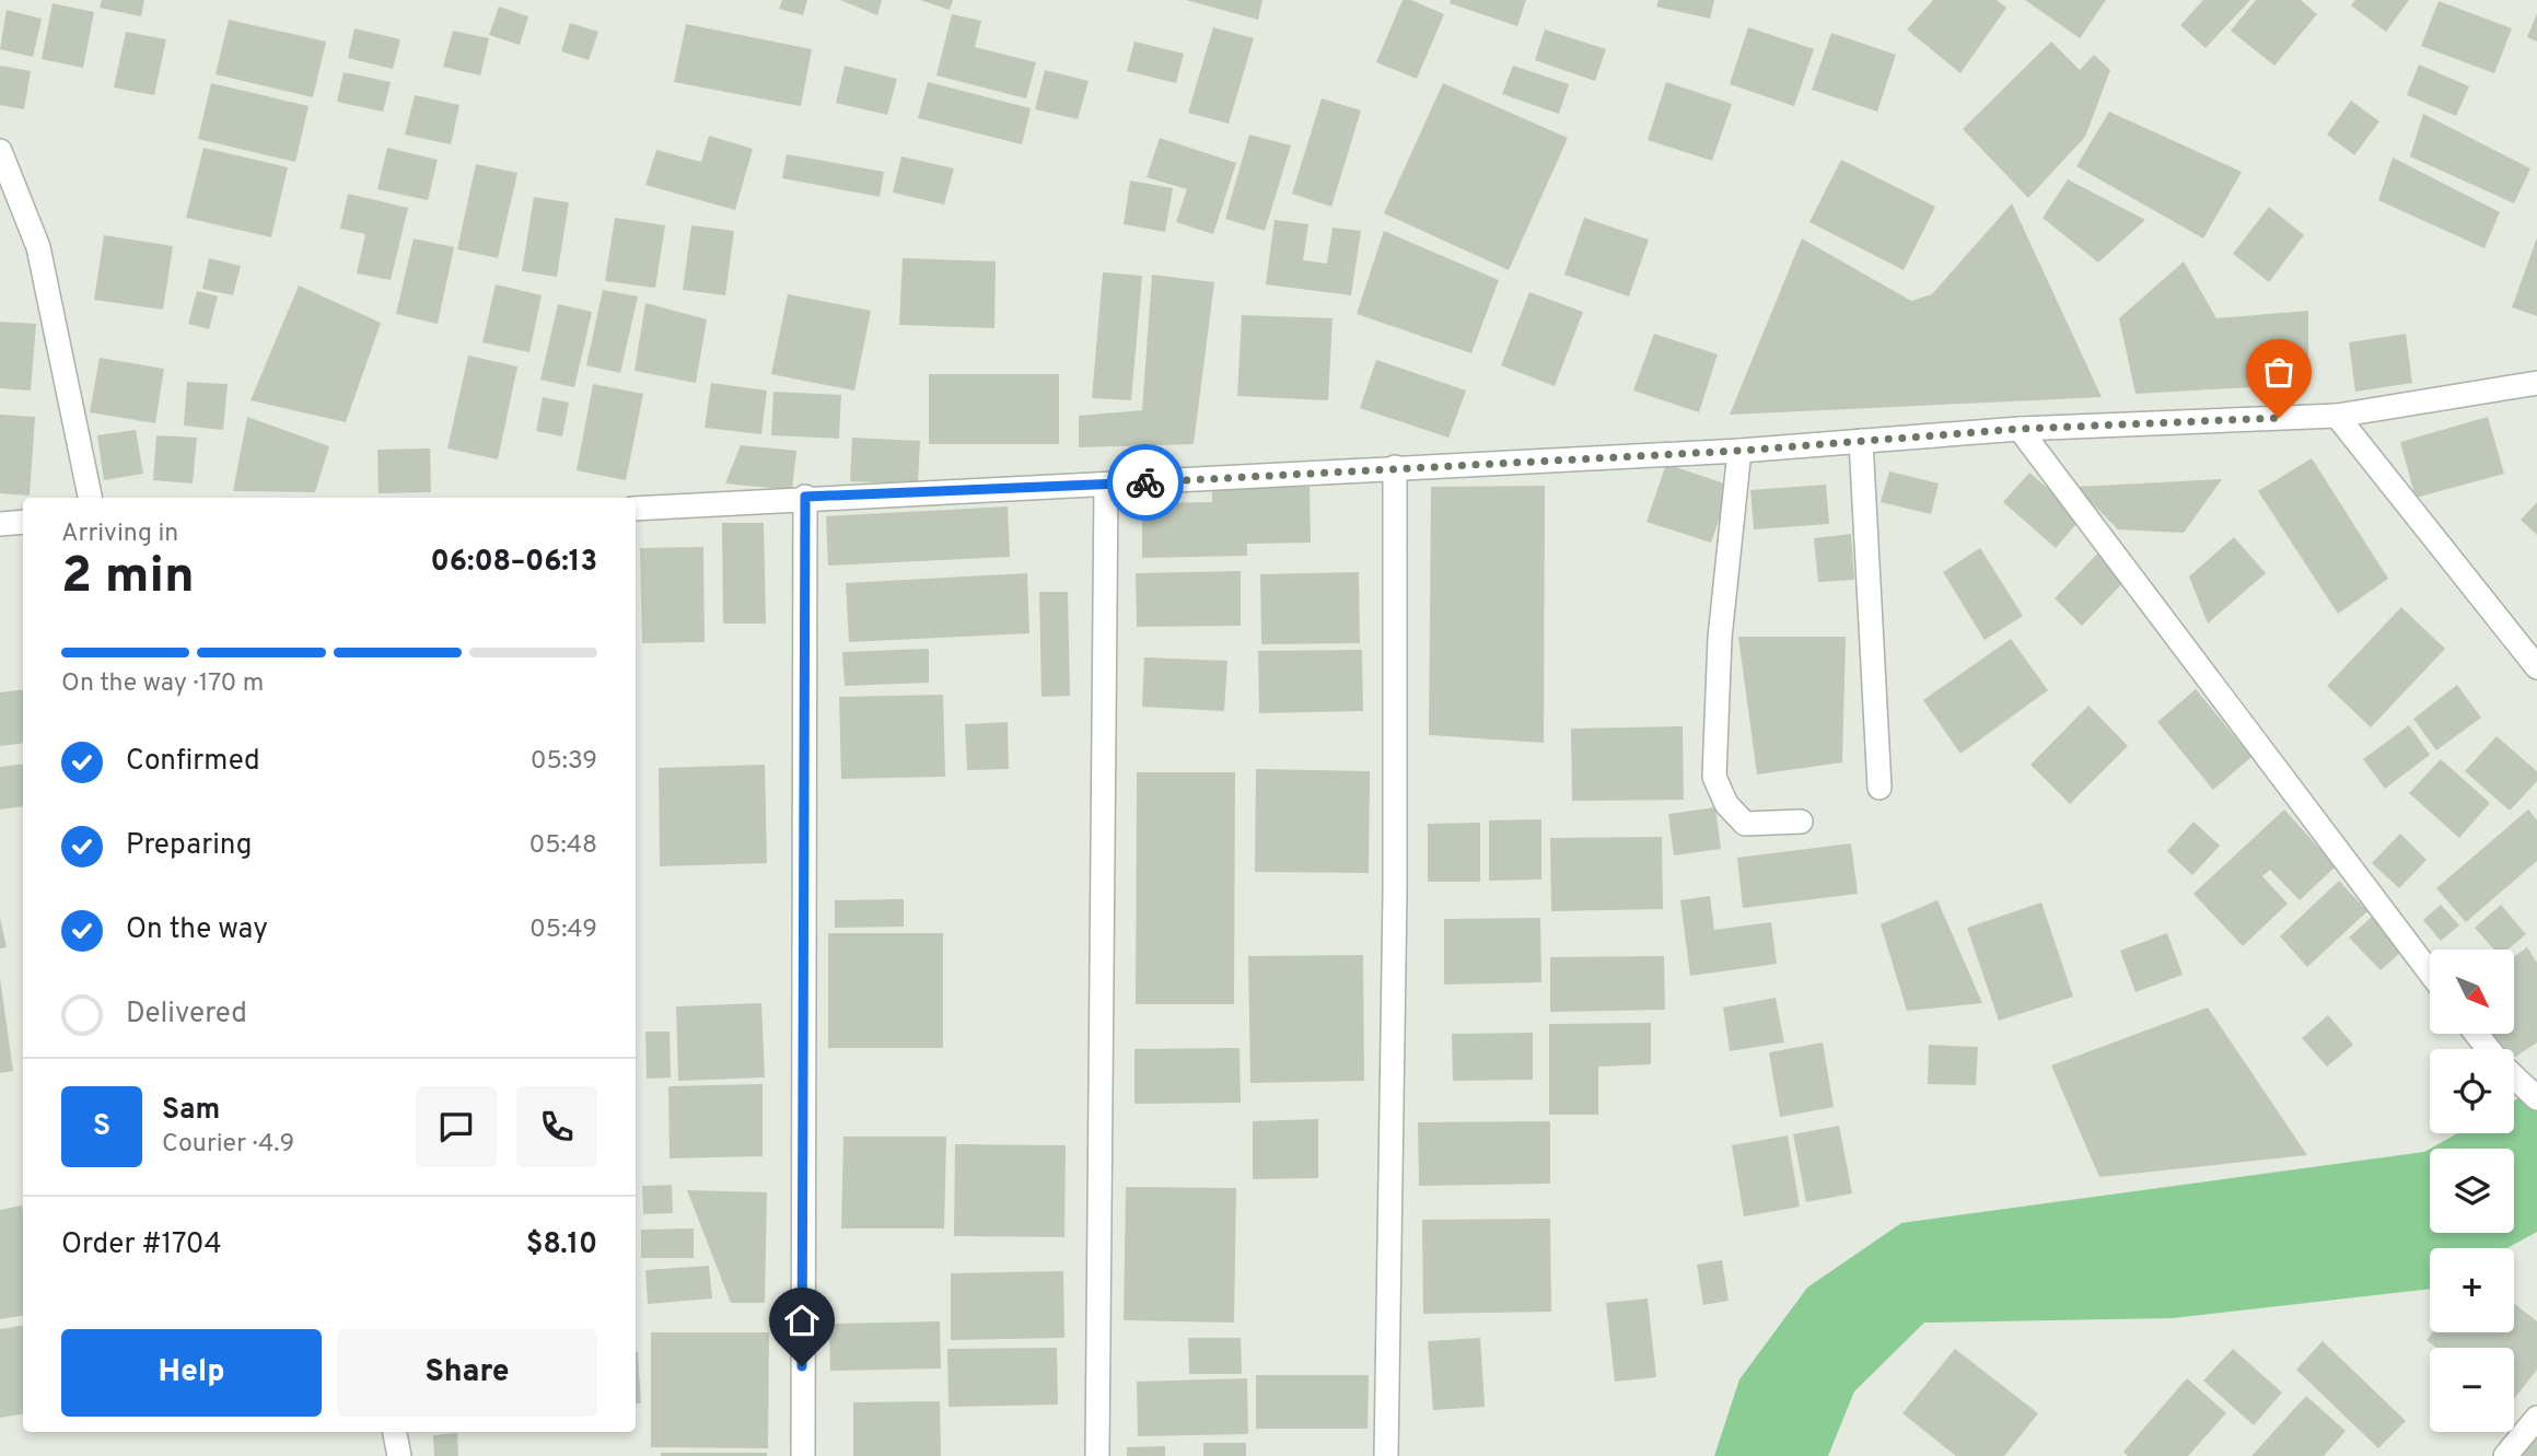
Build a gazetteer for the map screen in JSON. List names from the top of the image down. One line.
{"north":"bottom right","page":{"heading":["2 min","Arriving in","06:08–06:13"],"panel":["Sam","Courier · 4.9","Order #1704","$8.10"],"bar":"On the way · 170 m","list":[["Confirmed","05:39"],["Preparing","05:48"],["On the way","05:49"],"Delivered"],"map_buttons":["+","−"],"round":"S","buttons":["Help","Share"]}}
